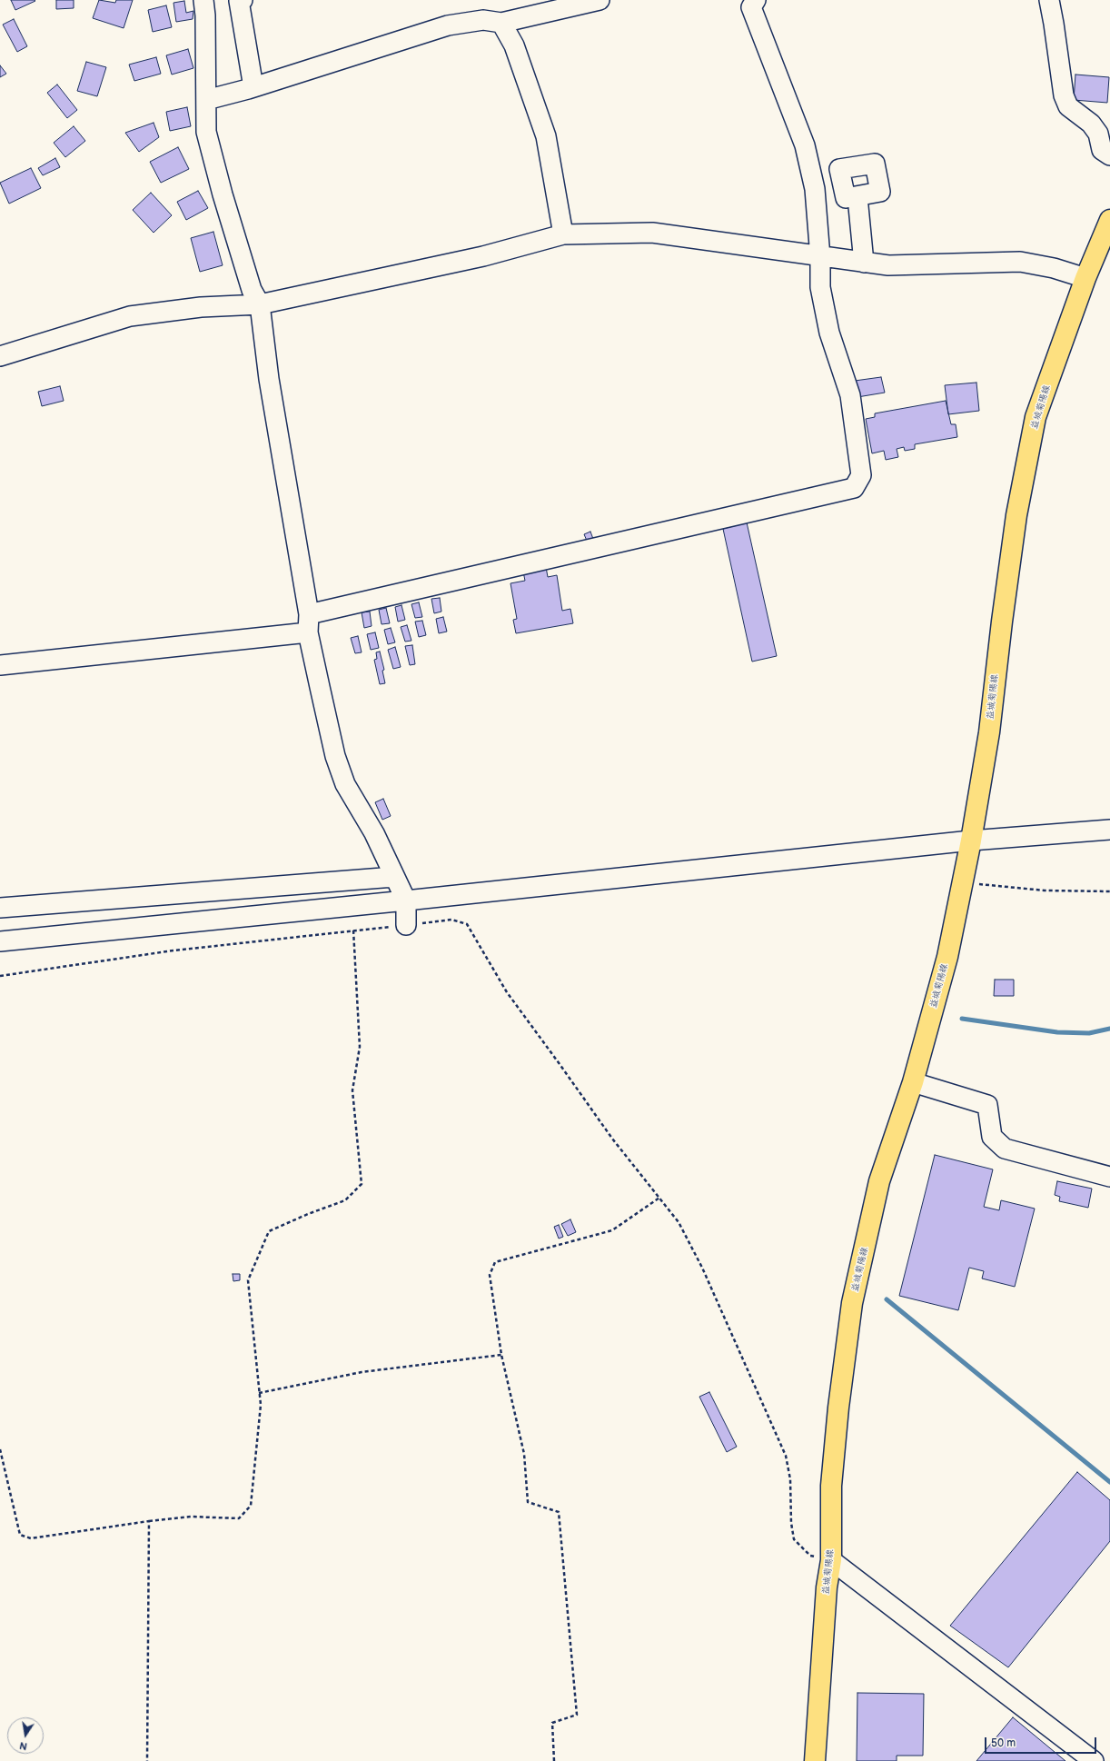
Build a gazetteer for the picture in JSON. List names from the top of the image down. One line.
{"streets":{"main road":["益城菊陽線"]},"scale_bar":"50 m","north":"bottom"}
